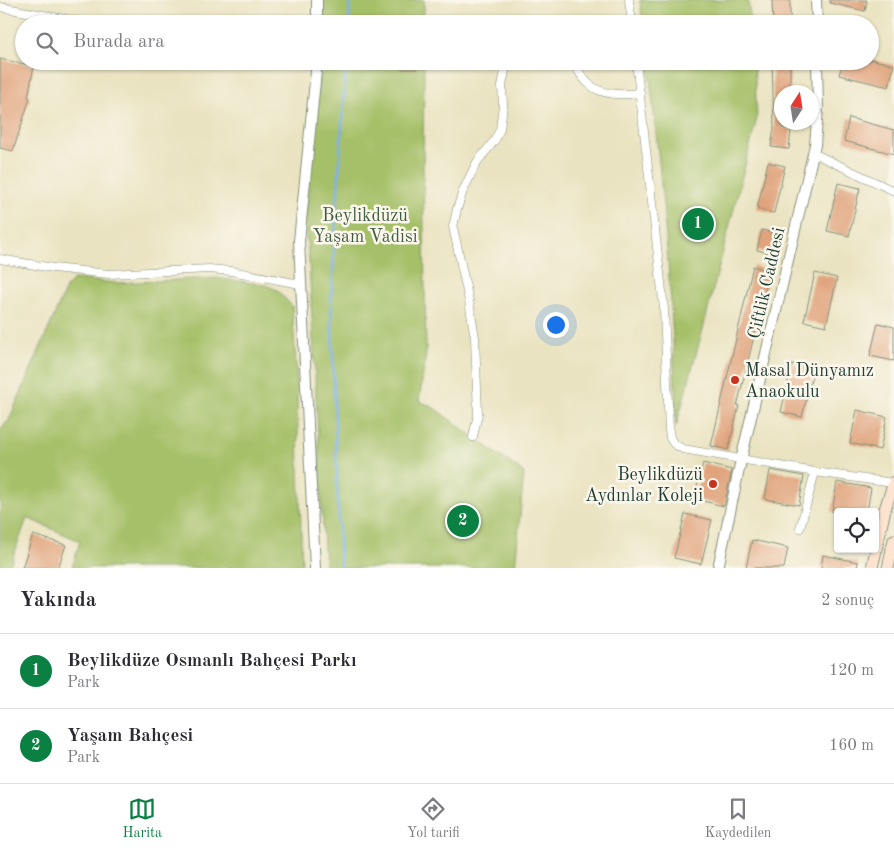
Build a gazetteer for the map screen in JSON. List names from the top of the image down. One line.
{"streets":{"street":["Çiftlik Caddesi"]},"parks":["Beylikdüzü Yaşam Vadisi"],"places":["Masal Dünyamız Anaokulu","Beylikdüzü Aydınlar Koleji"],"north":"top","page":{"search":"Burada ara","pins":["1","2"],"heading":["Yakında","2 sonuç"],"list":[{"mark":"1","name":"Beylikdüze Osmanlı Bahçesi Parkı","note":"Park","value":"120 m"},{"mark":"2","name":"Yaşam Bahçesi","note":"Park","value":"160 m"}],"nav":["Harita","Yol tarifi","Kaydedilen"]}}
